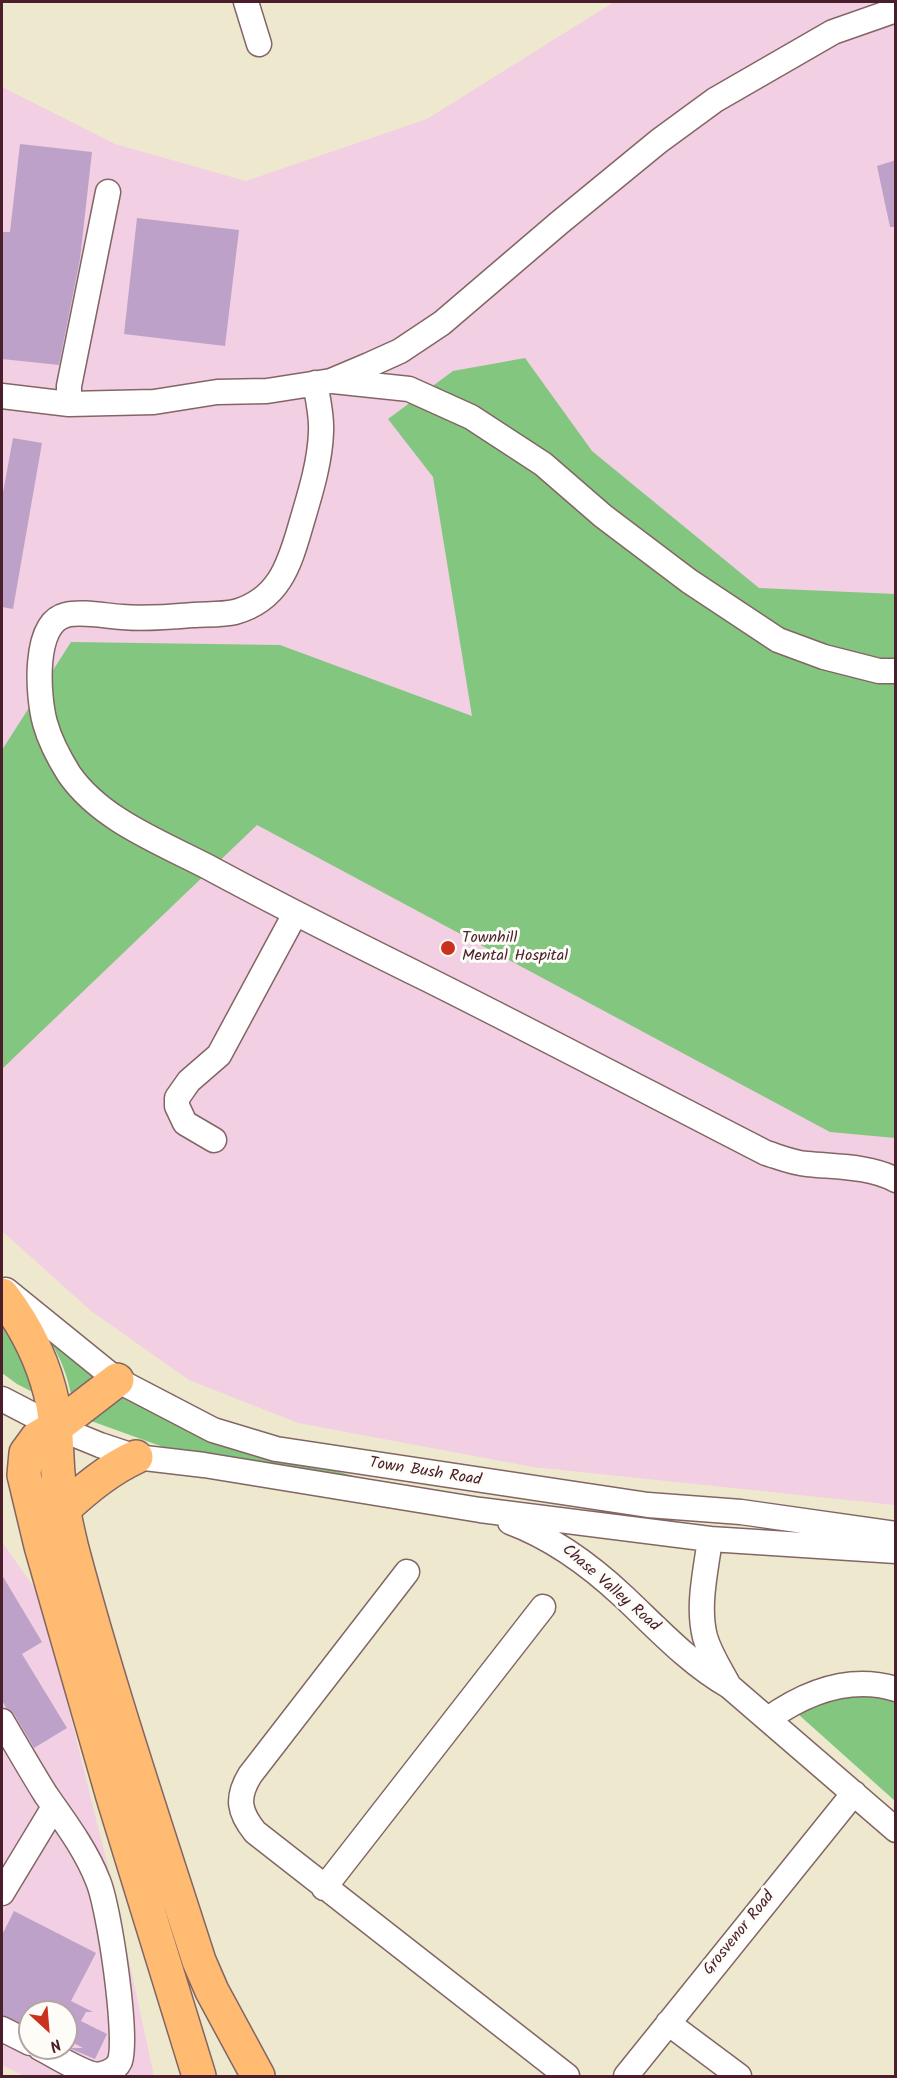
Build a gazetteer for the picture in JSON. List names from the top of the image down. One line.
{"streets":{"street":["Town Bush Road","Chase Valley Road","Grosvenor Road"]},"crossings":[["Town Bush Road","Chase Valley Road"],["Chase Valley Road","Grosvenor Road"]],"places":["Townhill Mental Hospital"],"north":"bottom right"}
